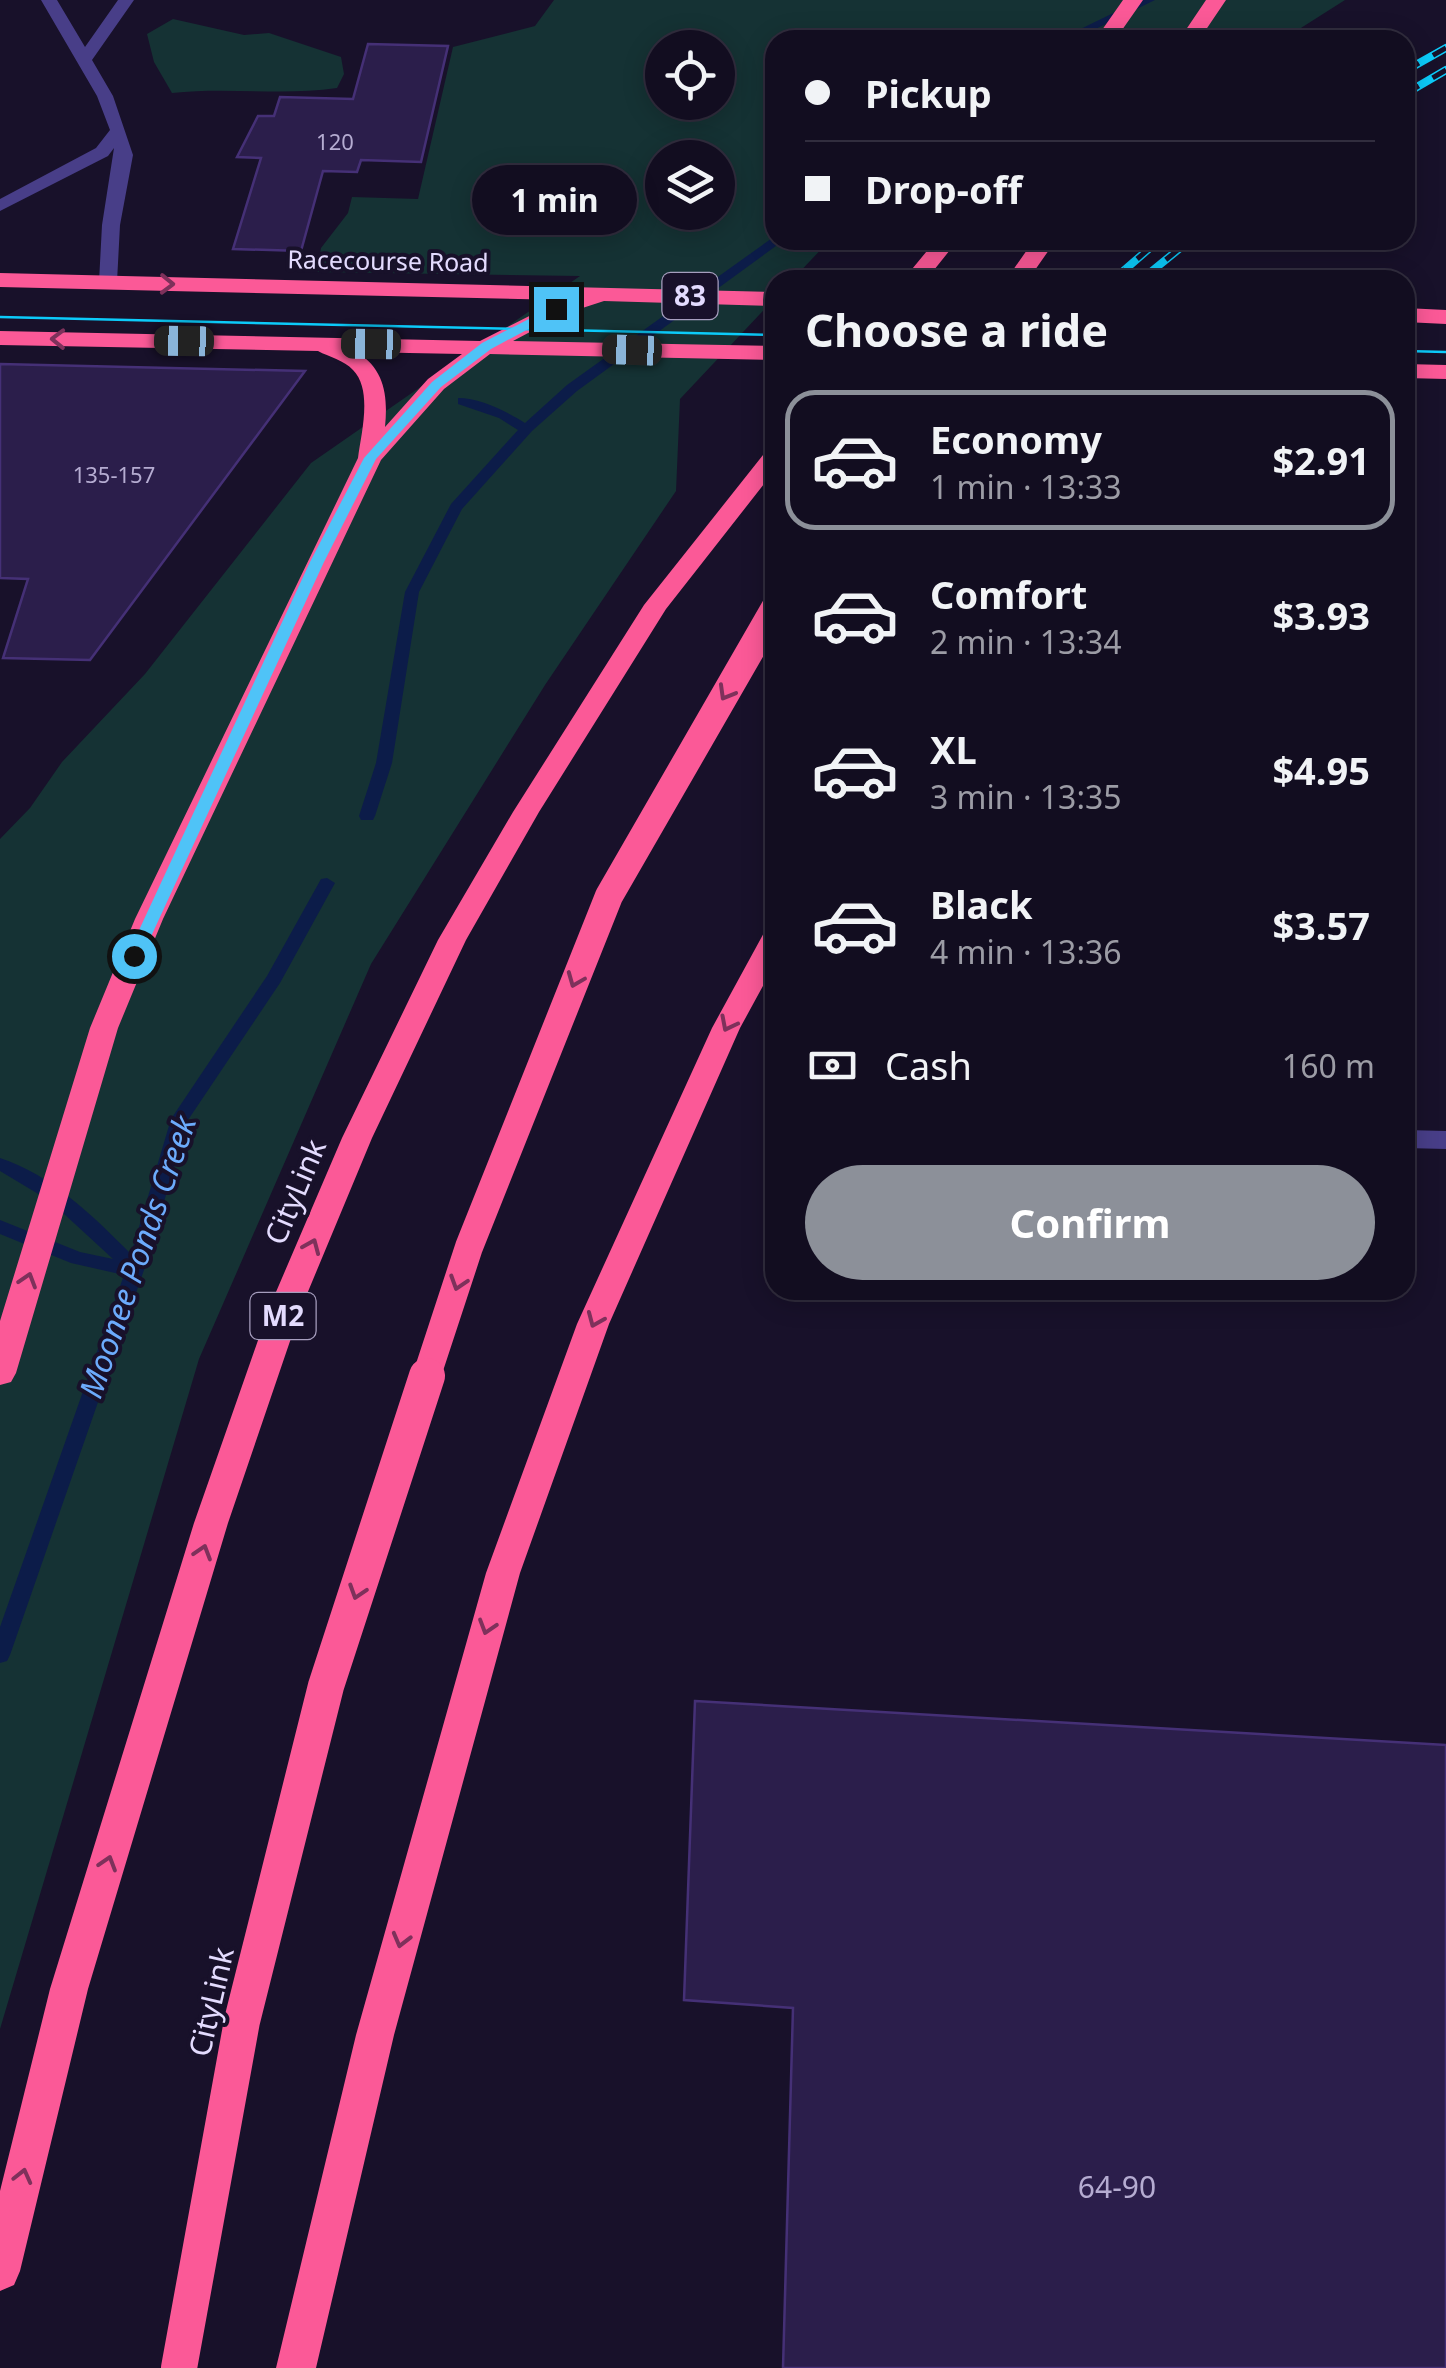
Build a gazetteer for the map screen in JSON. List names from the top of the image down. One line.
{"streets":{"highway":["Racecourse Road","83","CityLink","M2"]},"water":["Moonee Ponds Creek"],"house_numbers":["120","135-157","64-90"],"page":{"banner":["Pickup","Drop-off"],"bubble":"1 min","heading":"Choose a ride","list":[{"name":"Economy","note":"1 min · 13:33","value":"$2.91"},{"name":"Comfort","note":"2 min · 13:34","value":"$3.93"},{"name":"XL","note":"3 min · 13:35","value":"$4.95"},{"name":"Black","note":"4 min · 13:36","value":"$3.57"}],"pay":["Cash","160 m"],"buttons":"Confirm"}}
